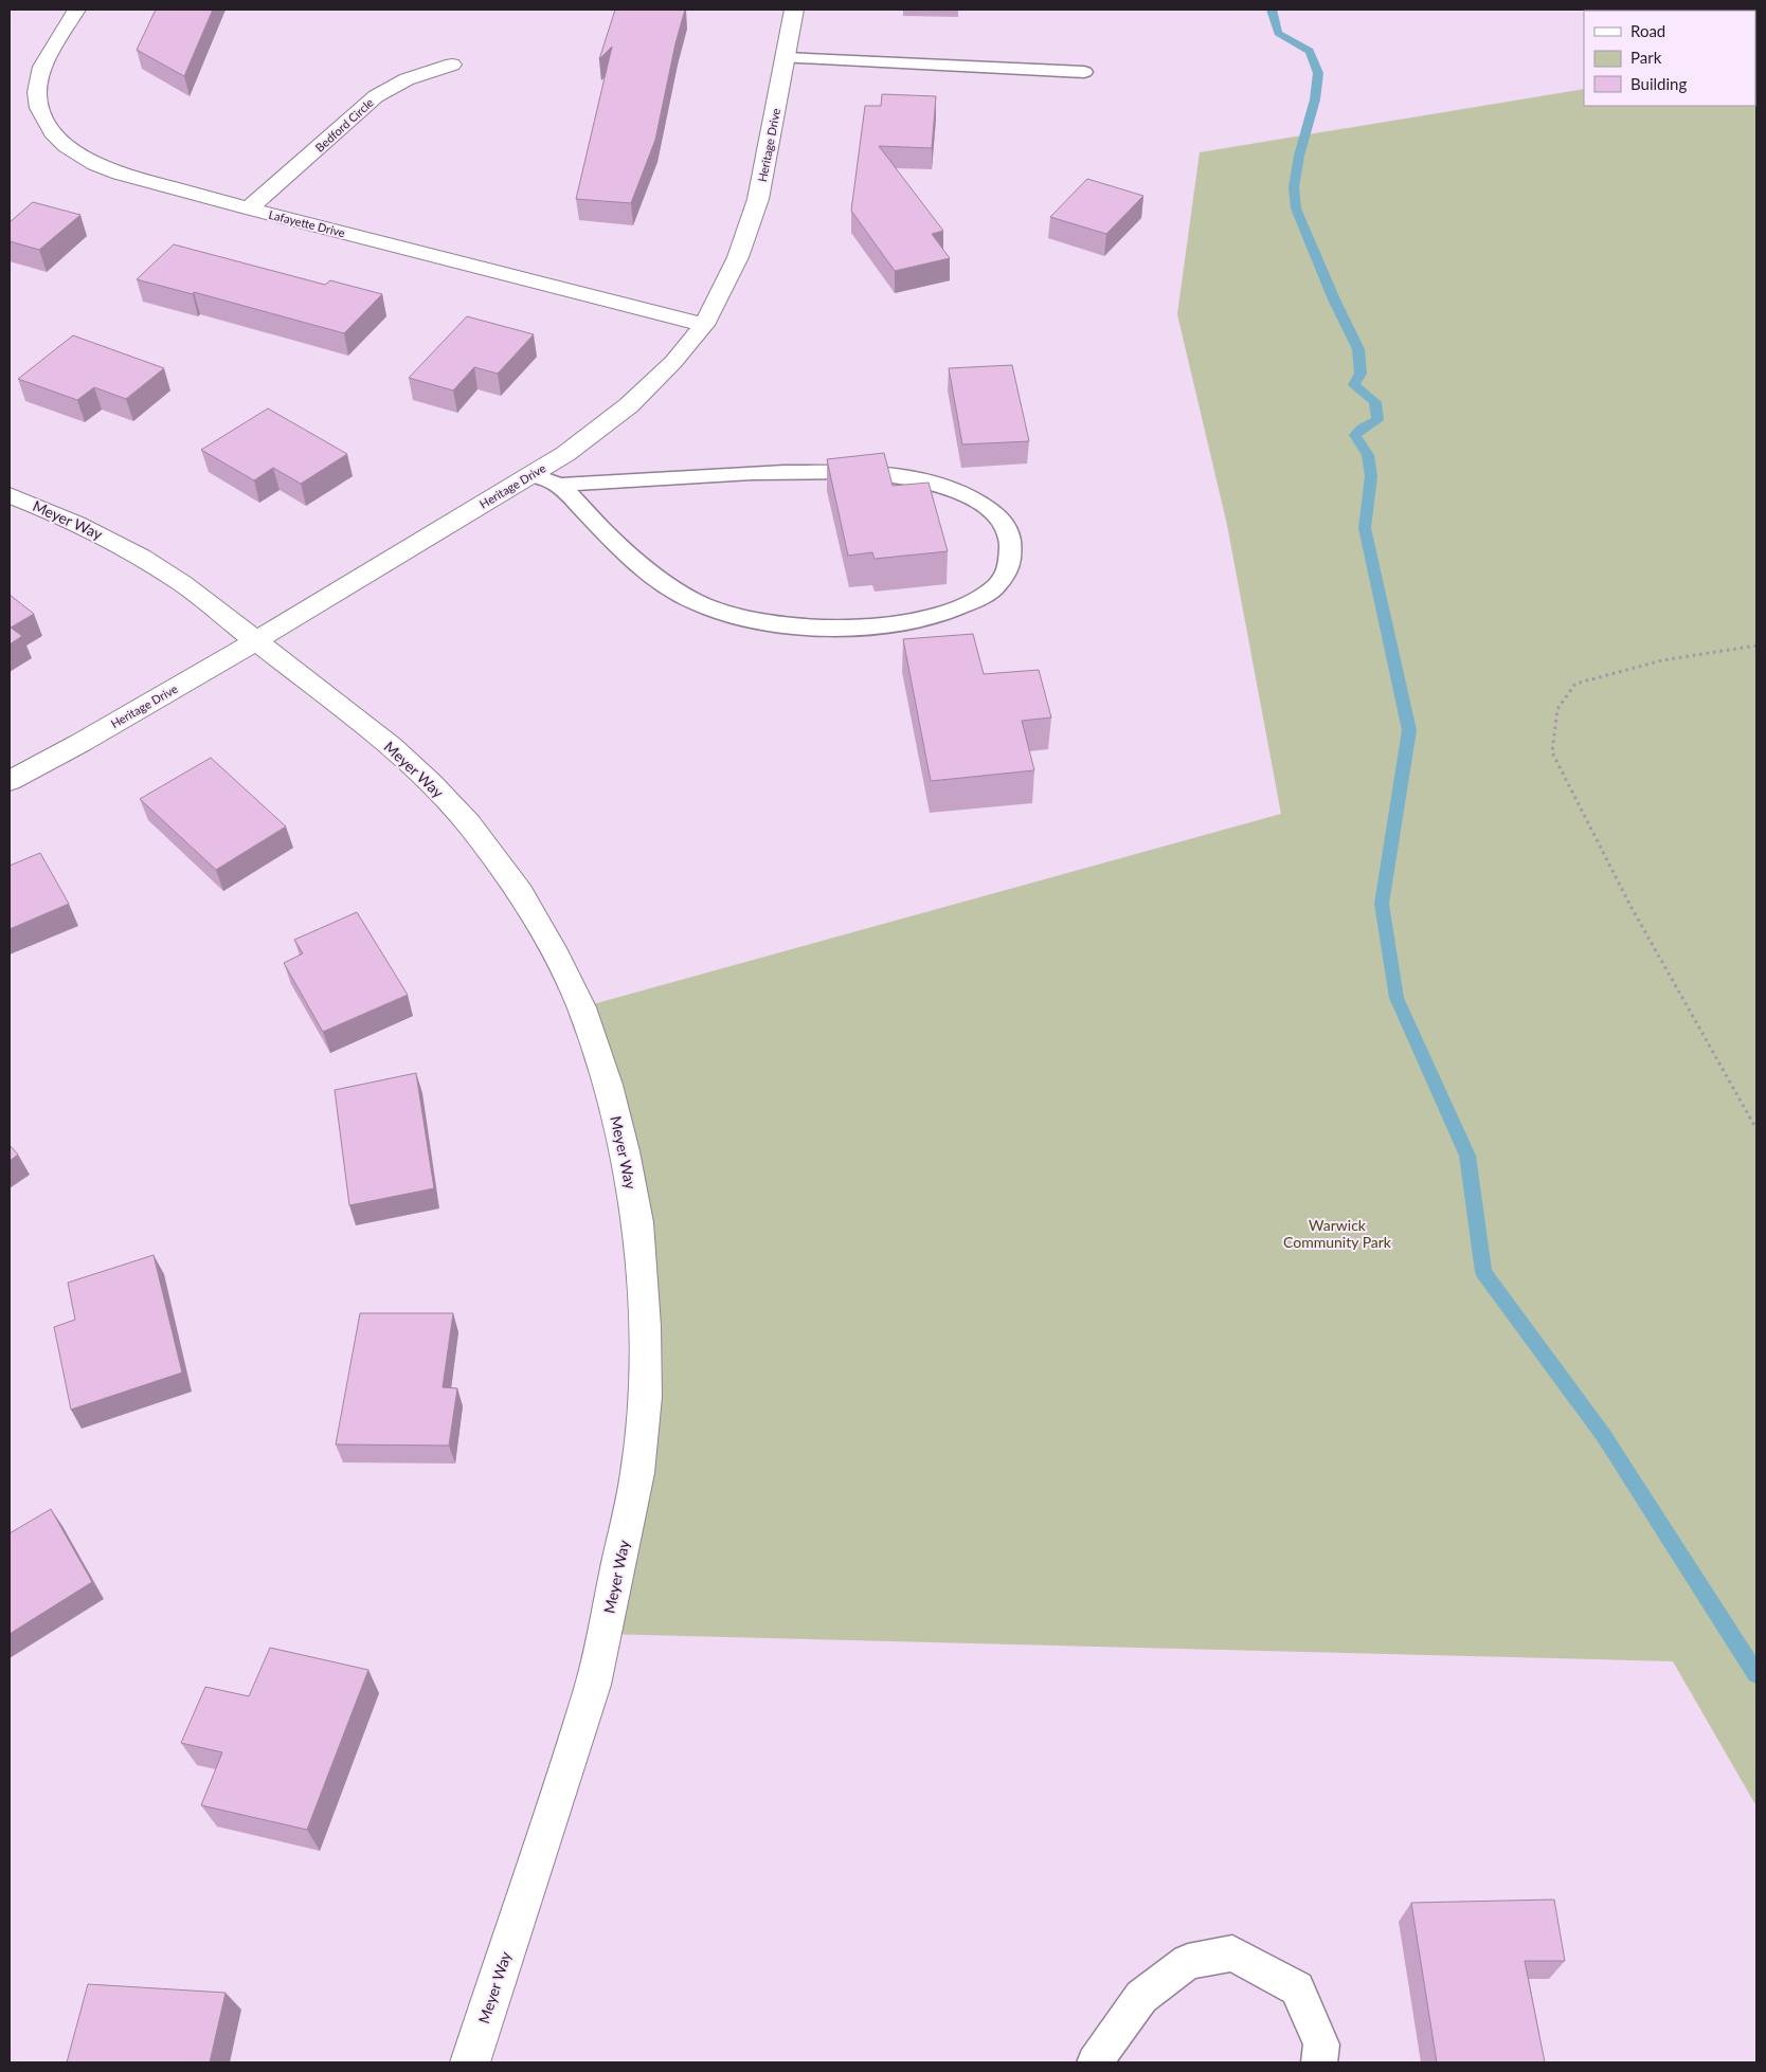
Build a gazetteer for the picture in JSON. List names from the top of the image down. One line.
{"streets":{"street":["Bedford Circle","Heritage Drive","Lafayette Drive","Meyer Way"]},"crossings":[["Bedford Circle","Lafayette Drive"],["Heritage Drive","Lafayette Drive"],["Heritage Drive","Meyer Way"]],"parks":["Warwick Community Park"],"legend":["Road","Park","Building"]}
